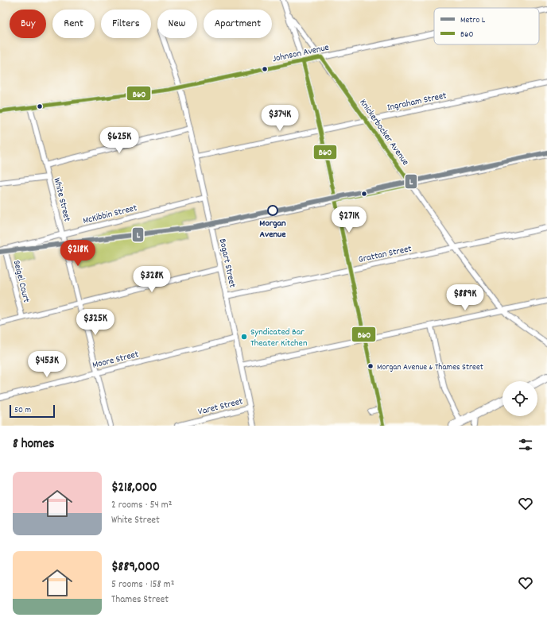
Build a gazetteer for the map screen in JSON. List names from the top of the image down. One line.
{"streets":{"street":["Johnson Avenue","Ingraham Street","Knickerbocker Avenue","White Street","McKibbin Street","Grattan Street","Bogart Street","Seigel Court","Moore Street","Varet Street"]},"crossings":[["Johnson Avenue","Knickerbocker Avenue"],["Johnson Avenue","White Street"],["Johnson Avenue","Bogart Street"],["Ingraham Street","Knickerbocker Avenue"],["Ingraham Street","Bogart Street"],["Knickerbocker Avenue","Grattan Street"],["White Street","McKibbin Street"],["White Street","Moore Street"],["McKibbin Street","Bogart Street"],["McKibbin Street","Seigel Court"],["Grattan Street","Bogart Street"],["Bogart Street","Moore Street"],["Bogart Street","Varet Street"]],"places":["Morgan Avenue","Syndicated Bar Theater Kitchen","Morgan Avenue & Thames Street"],"lines":["transit line B60","metro line L"],"legend":["Metro L","B60"],"scale_bar":"50 m","page":{"chip":["Buy","Rent","Filters","New","Apartment"],"price":["$374K","$625K","$271K","$218K","$328K","$889K","$325K","$453K"],"scale":"50 m","heading":"8 homes","list":[{"name":"$218,000","note":"2 rooms · 54 m² · White Street"},{"name":"$889,000","note":"5 rooms · 158 m² · Thames Street"}]}}
